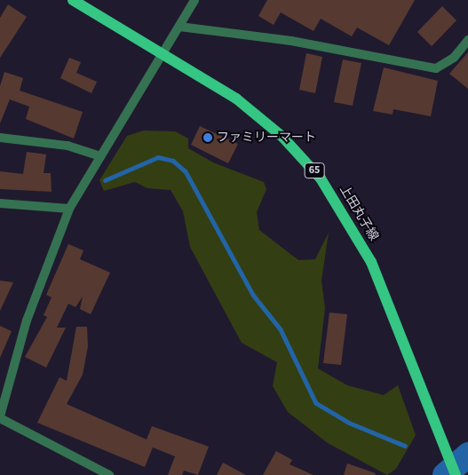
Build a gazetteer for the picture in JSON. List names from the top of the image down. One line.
{"streets":{"main road":["65","上田丸子線"]},"places":["ファミリーマート"]}
